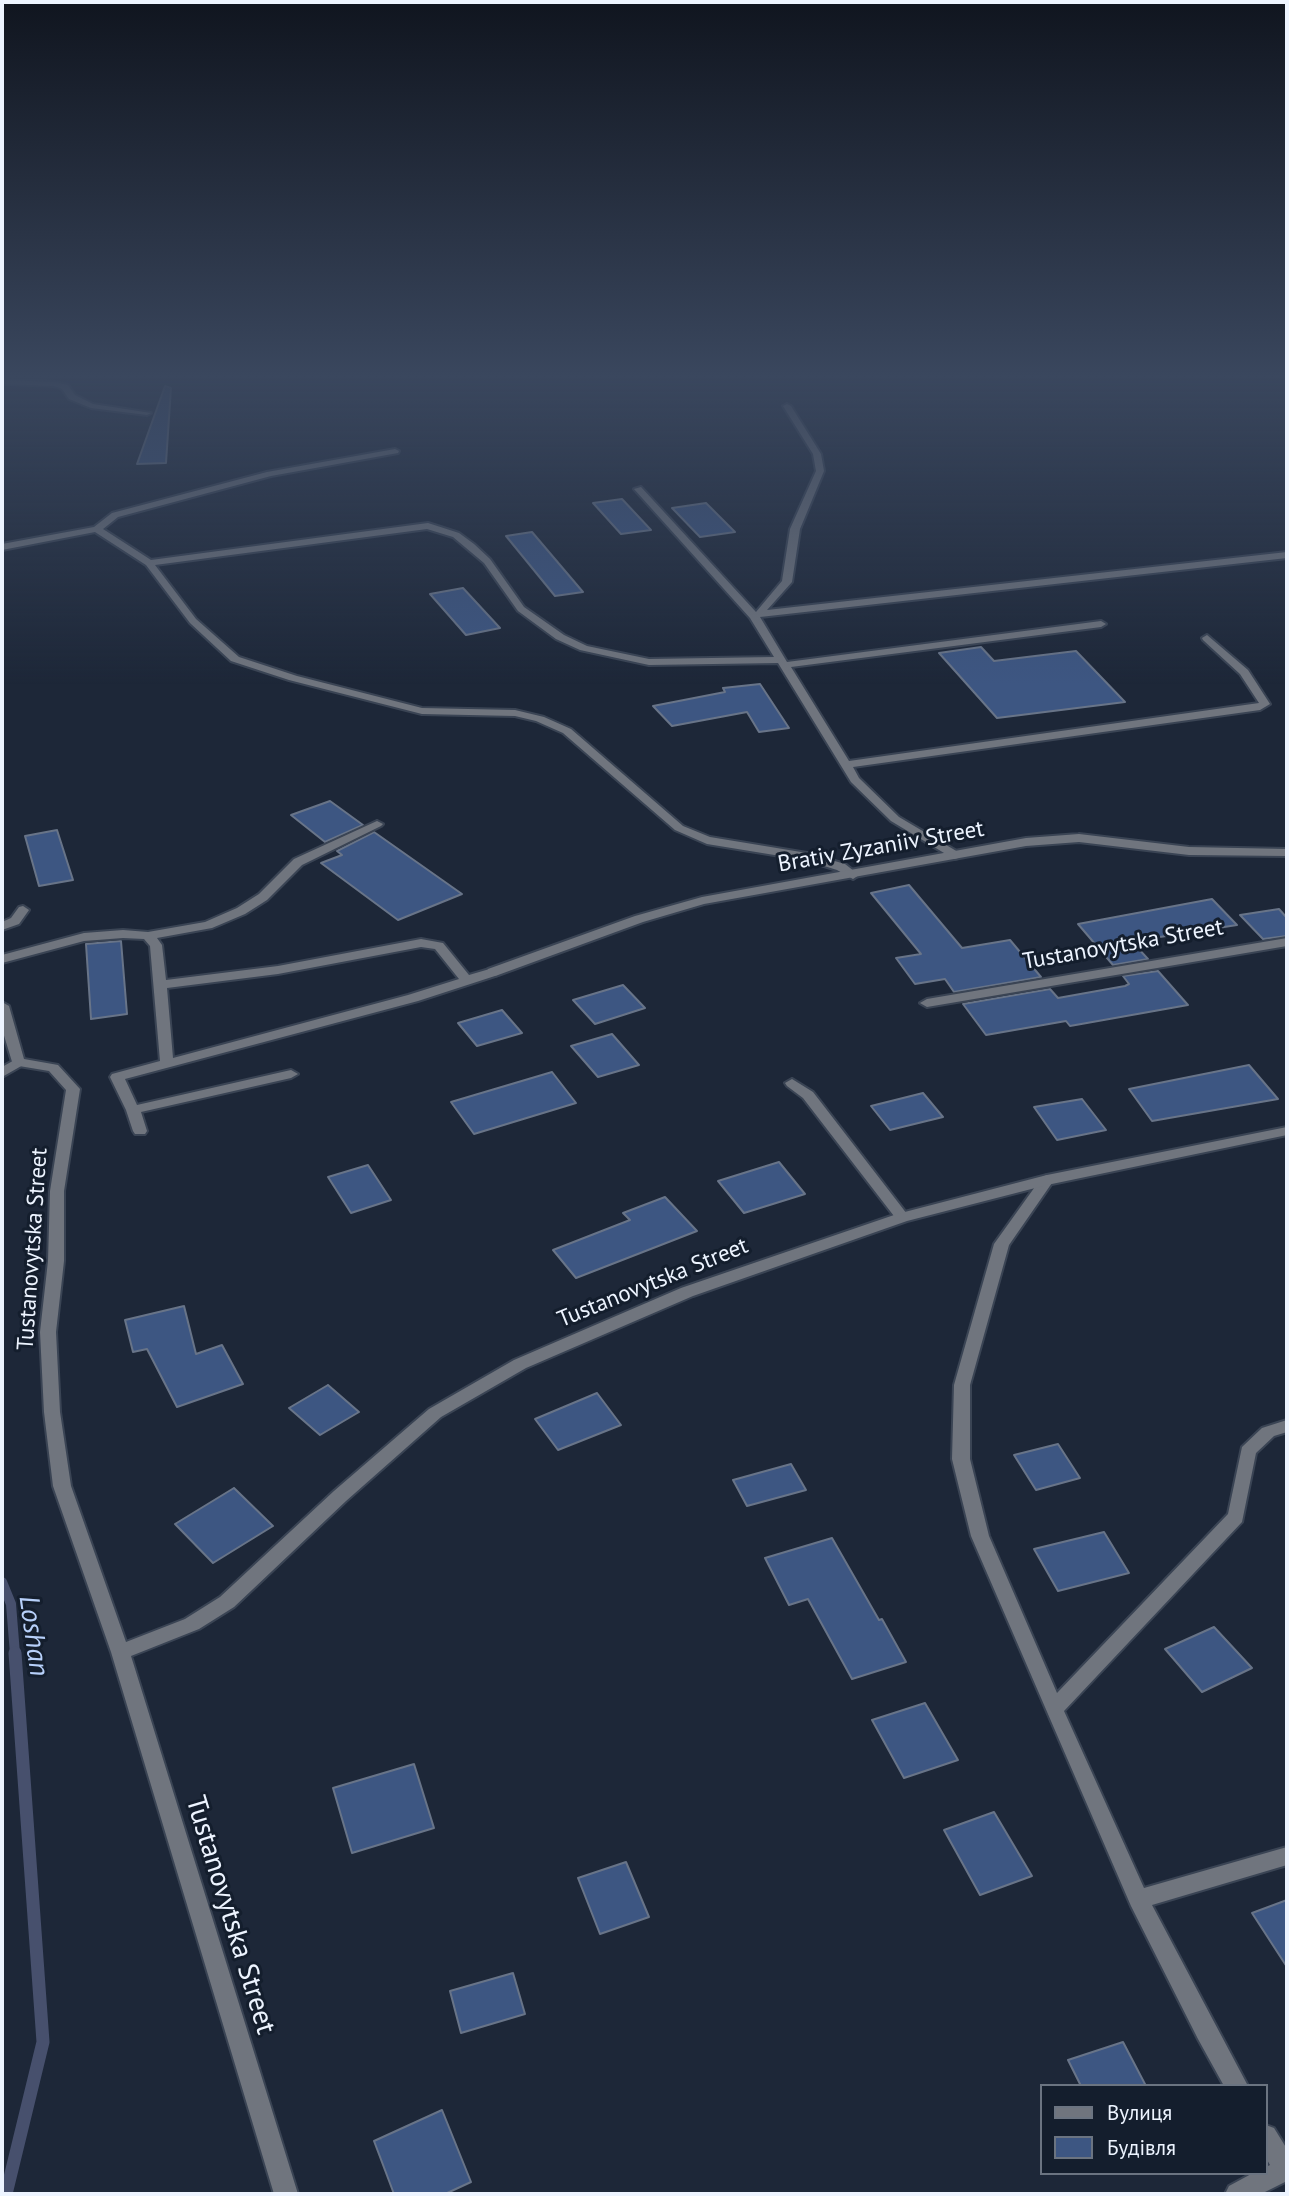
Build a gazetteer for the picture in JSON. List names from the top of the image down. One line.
{"streets":{"street":["Brativ Zyzaniiv Street","Tustanovytska Street"]},"water":["Loshan"],"legend":["Вулиця","Будівля"]}
